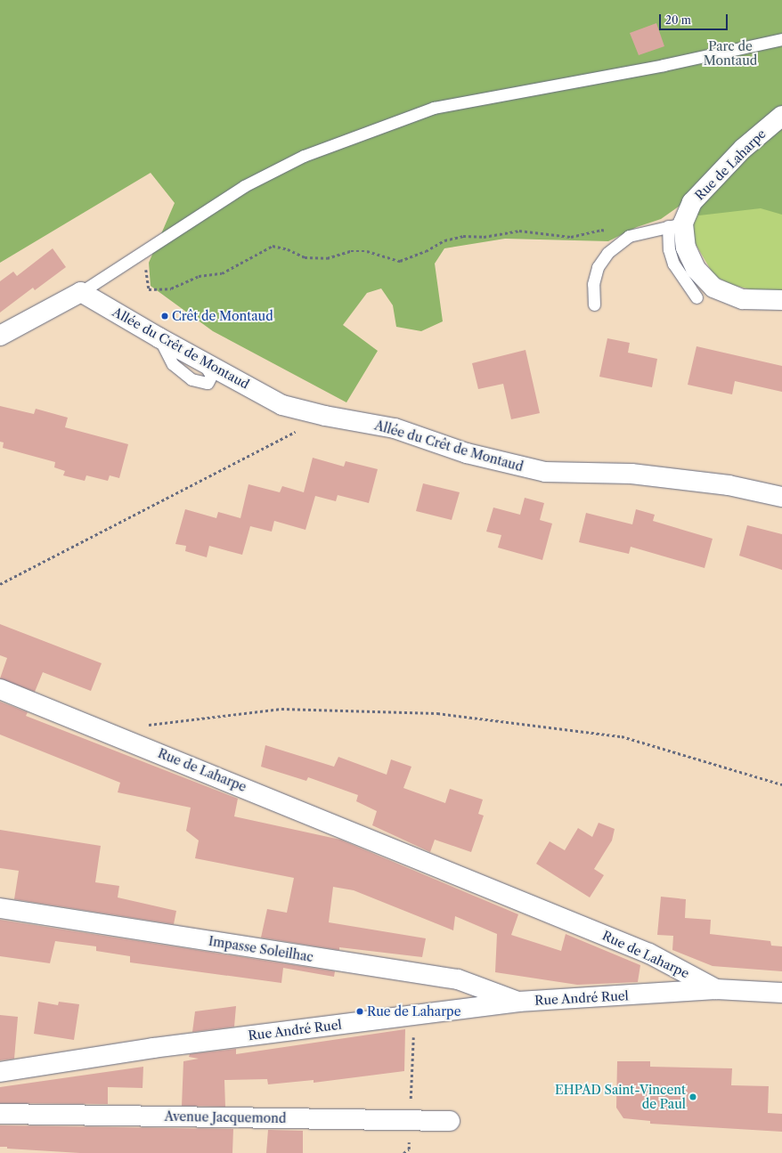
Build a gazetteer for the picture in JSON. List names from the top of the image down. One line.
{"streets":{"street":["Rue de Laharpe","Allée du Crêt de Montaud","Impasse Soleilhac","Rue André Ruel","Avenue Jacquemond"]},"crossings":[["Rue de Laharpe","Rue André Ruel"],["Impasse Soleilhac","Rue André Ruel"]],"parks":["Parc de Montaud"],"places":["Crêt de Montaud","Rue de Laharpe","EHPAD Saint-Vincent de Paul"],"scale_bar":"20 m"}
